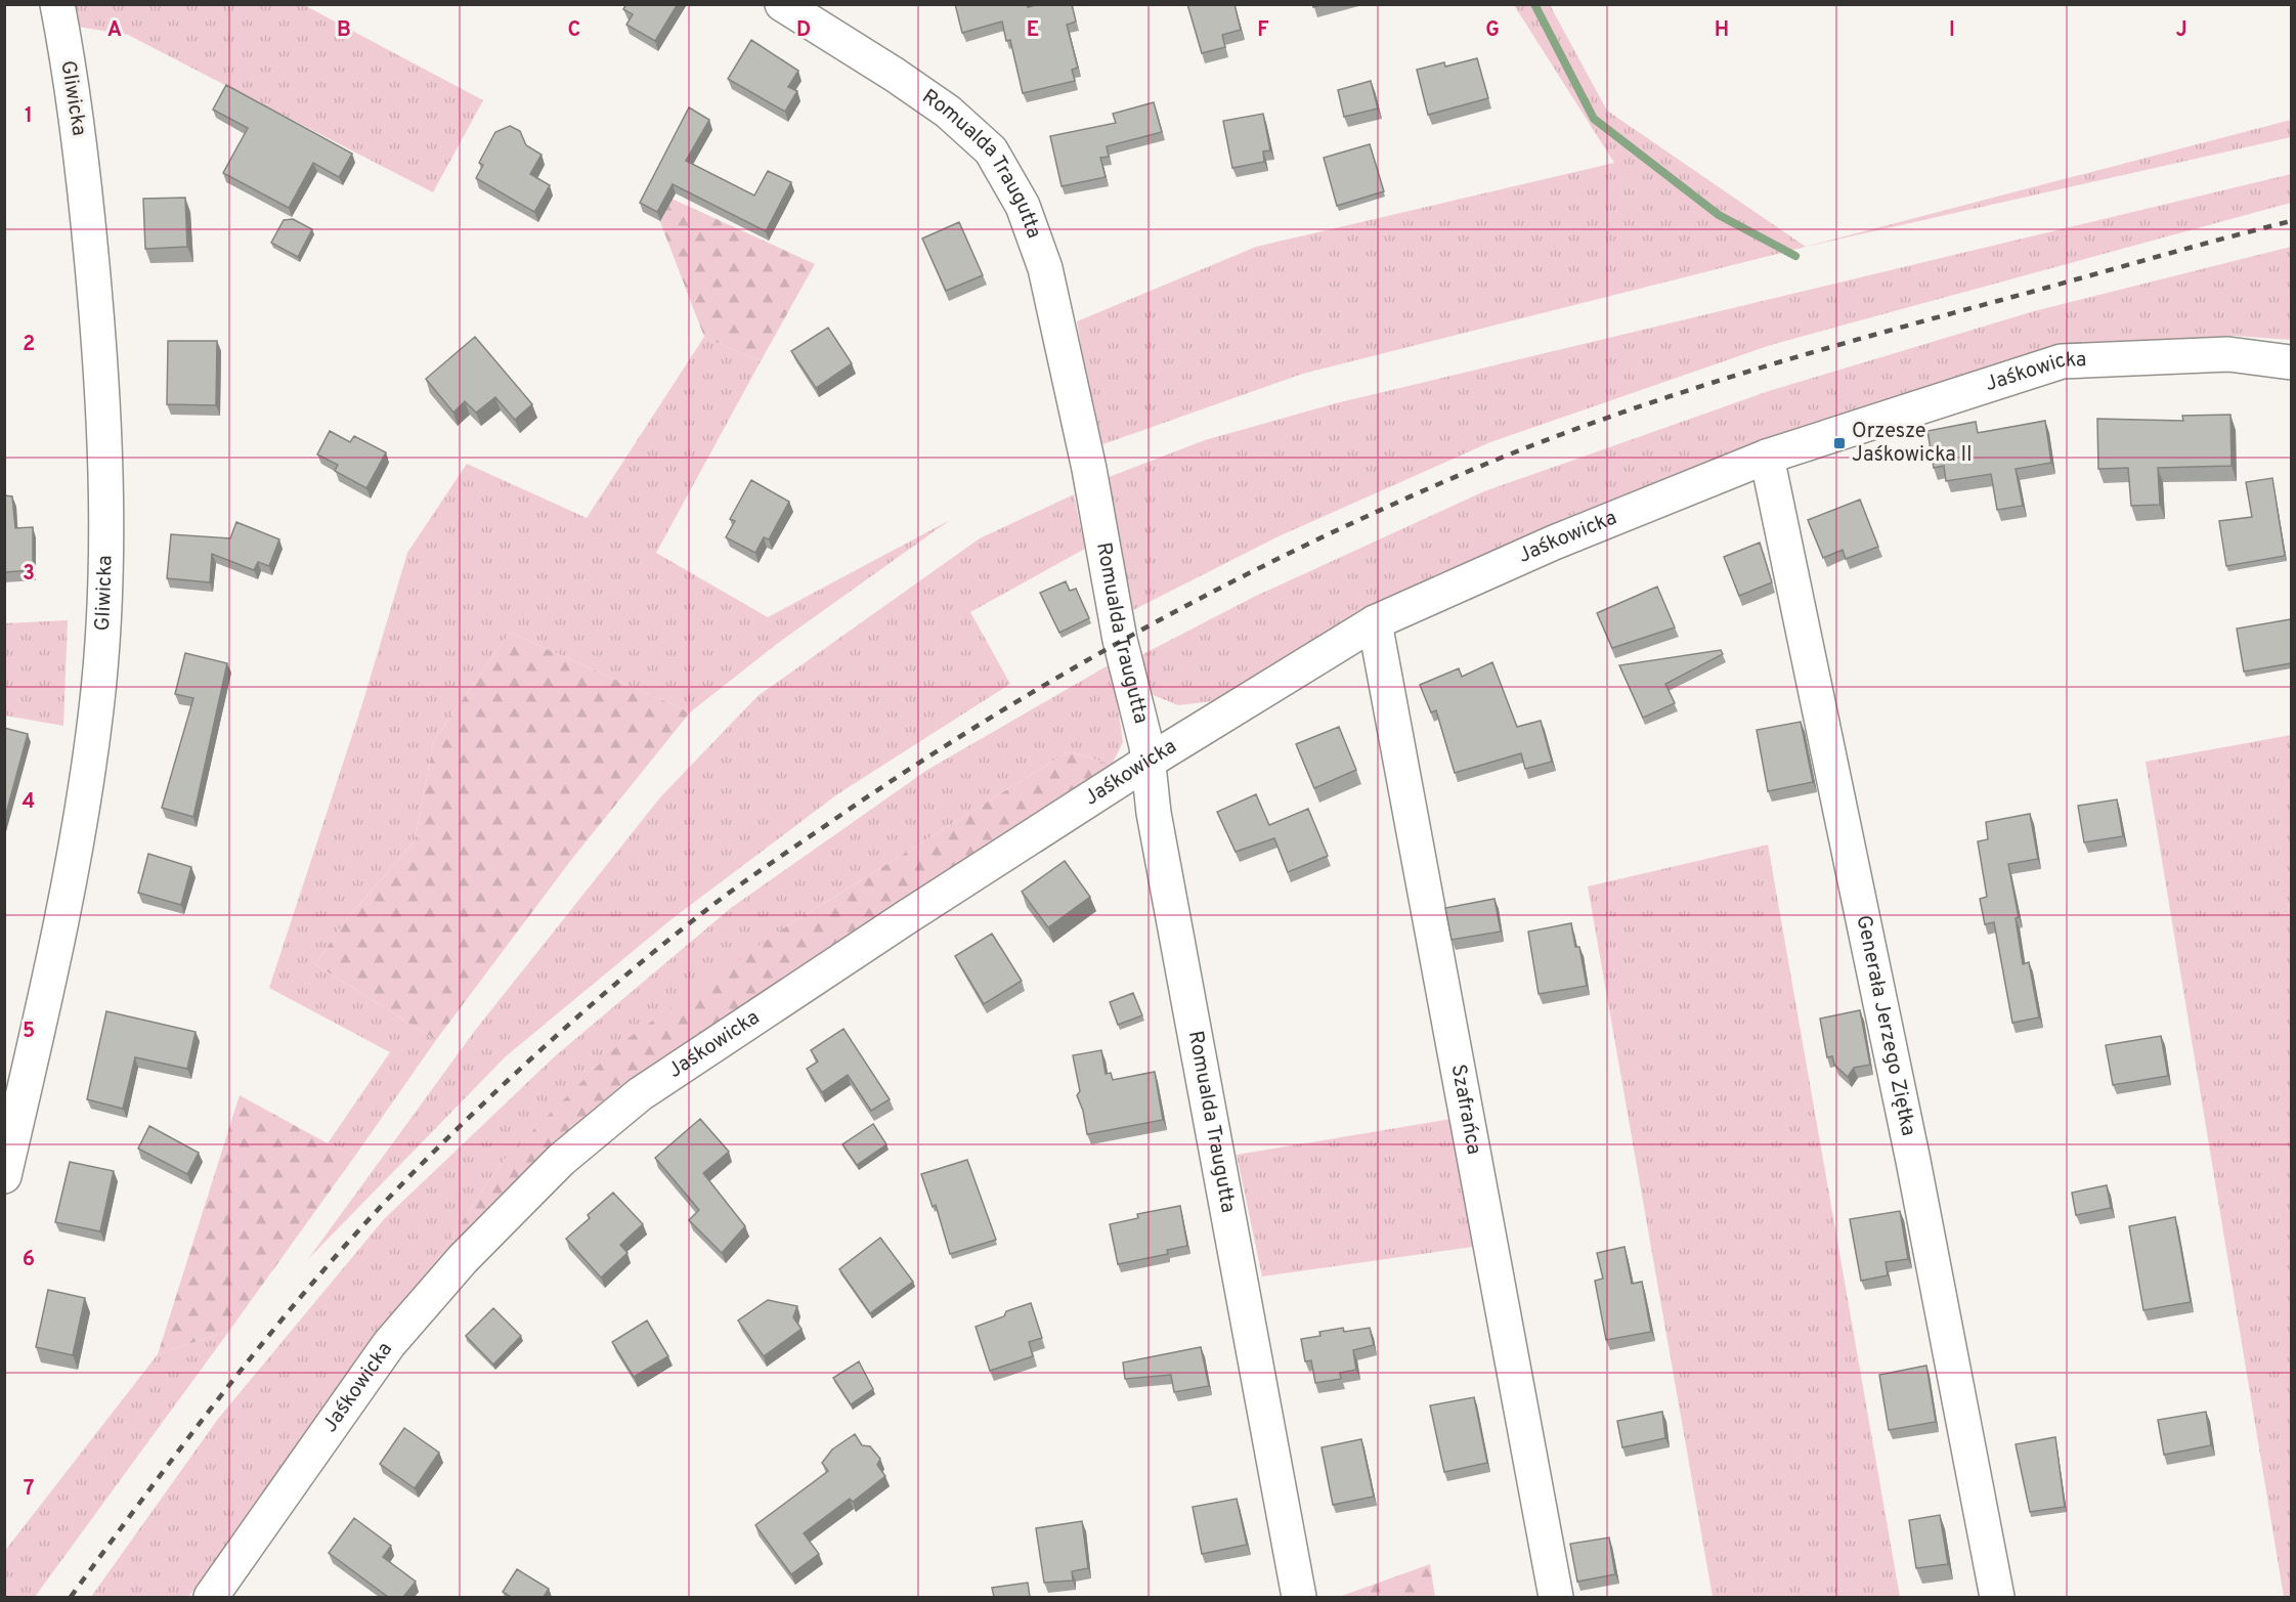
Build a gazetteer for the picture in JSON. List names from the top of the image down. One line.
{"streets":{"street":["Gliwicka","Romualda Traugutta","Jaśkowicka","Generała Jerzego Ziętka","Szafrańca"]},"crossings":[["Romualda Traugutta","Jaśkowicka"],["Jaśkowicka","Generała Jerzego Ziętka"],["Jaśkowicka","Szafrańca"]],"places":{"transit":["Orzesze Jaśkowicka II"]},"grid":{"columns":["A","B","C","D","E","F","G","H","I","J"],"rows":["1","2","3","4","5","6","7"]}}
